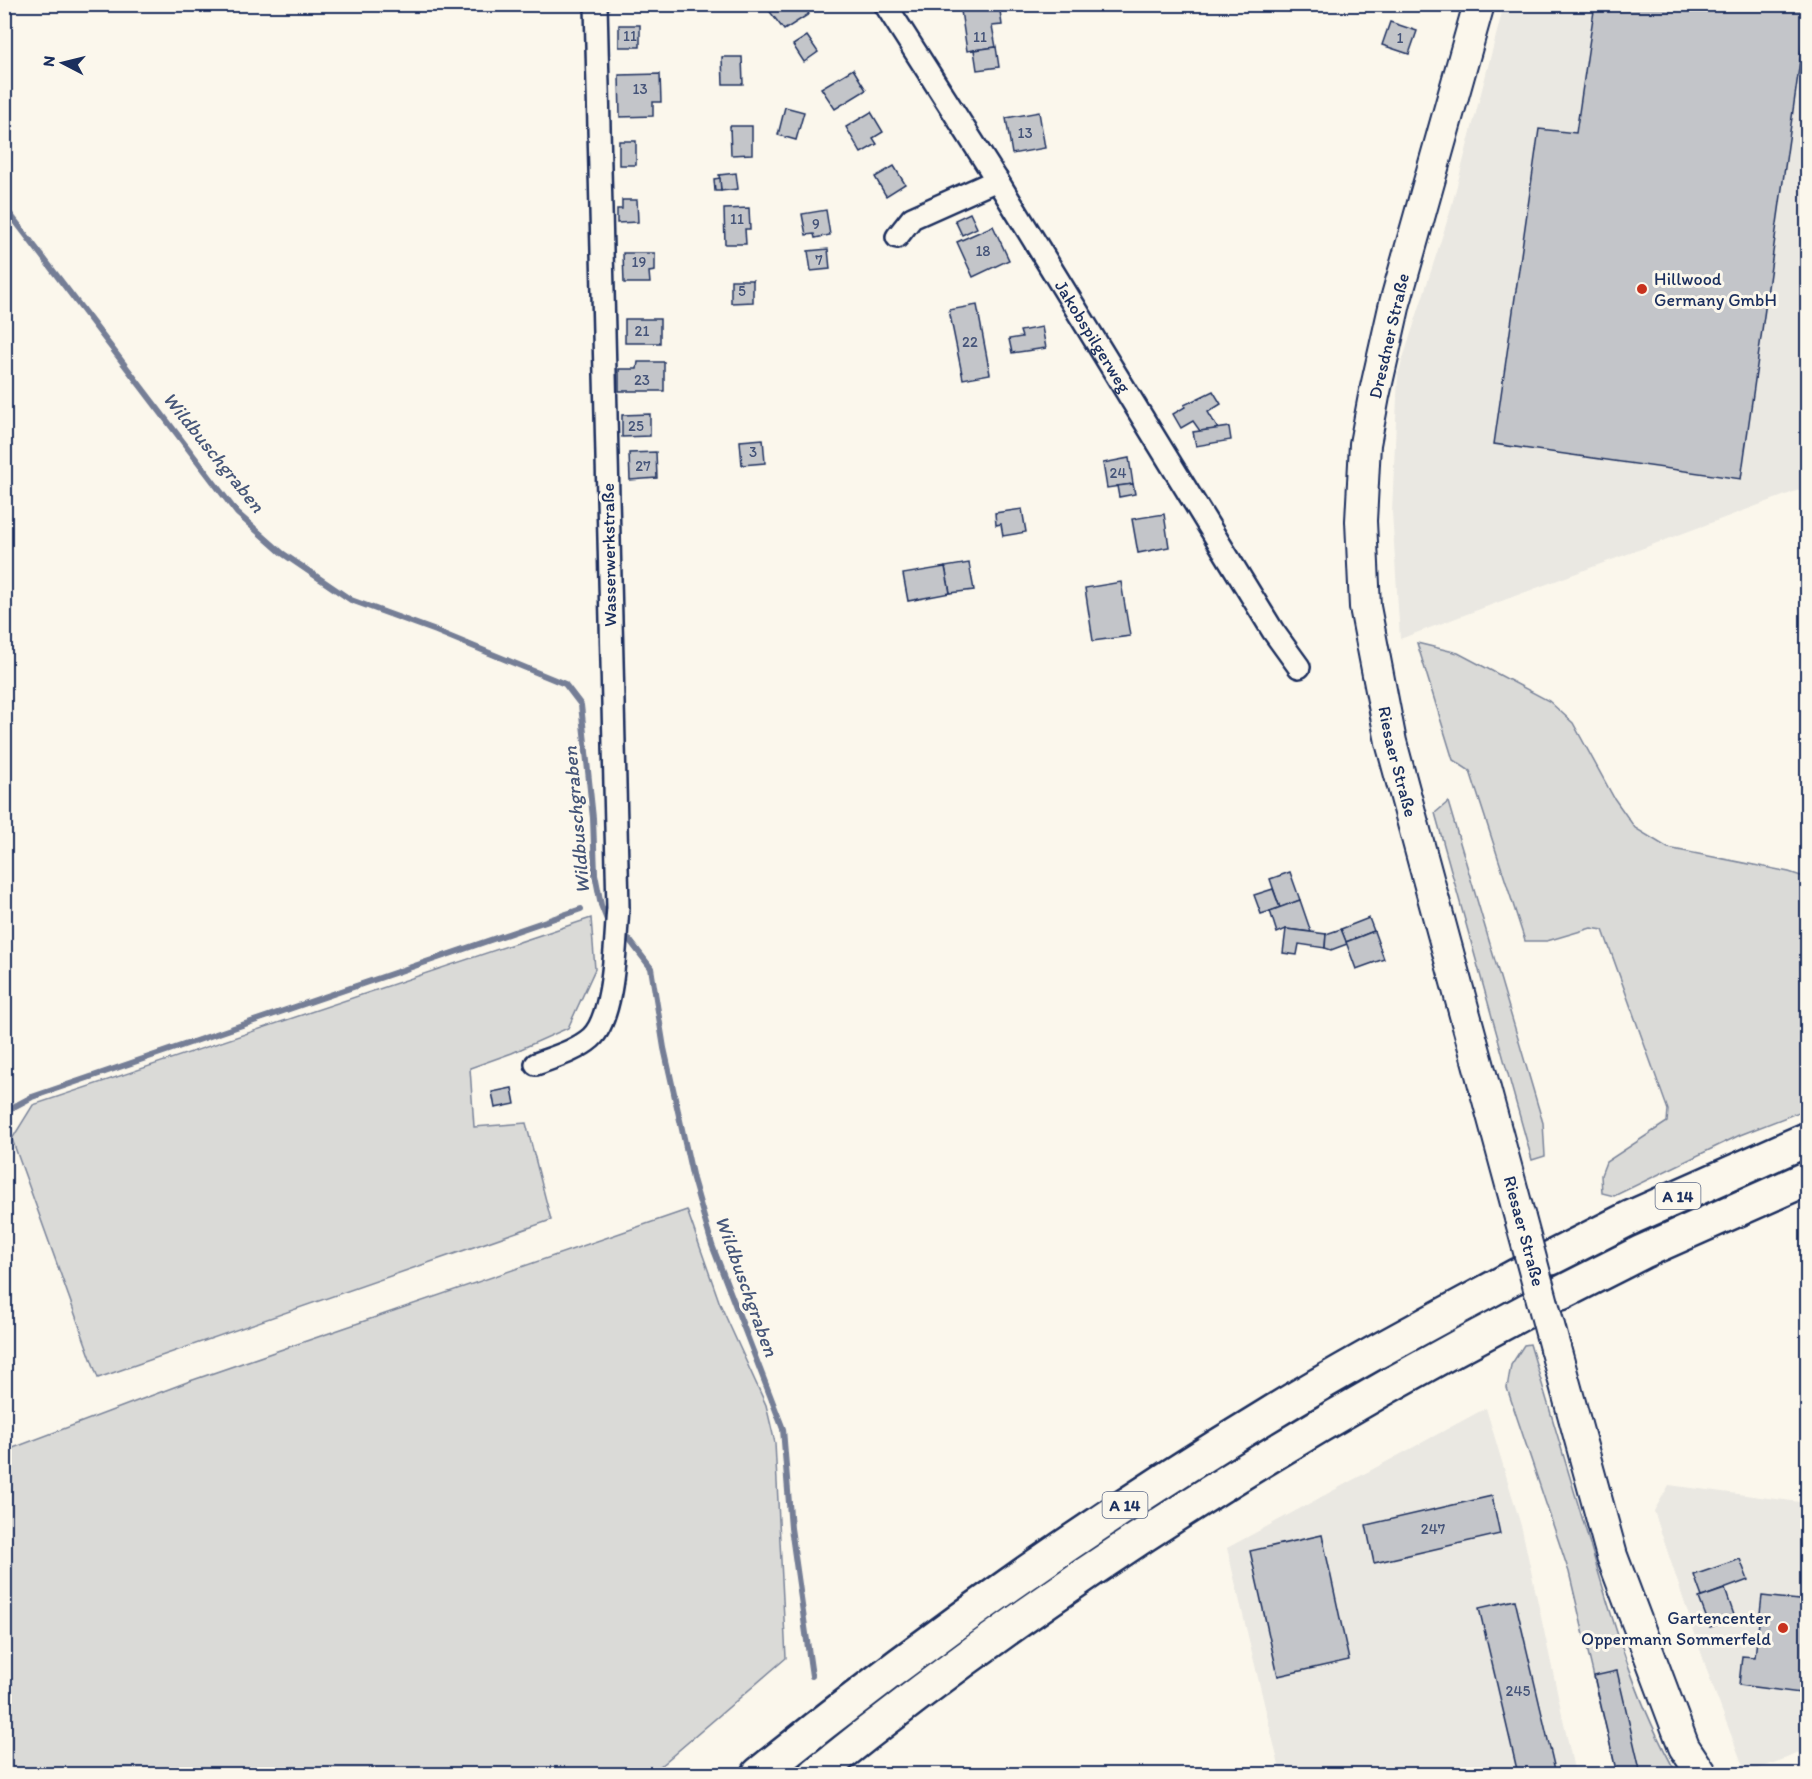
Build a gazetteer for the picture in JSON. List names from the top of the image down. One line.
{"streets":{"highway":["A 14"],"main road":["Dresdner Straße","Riesaer Straße"],"street":["Jakobspilgerweg","Wasserwerkstraße"]},"crossings":[["Dresdner Straße","Riesaer Straße"]],"water":["Wildbuschgraben"],"places":["Hillwood Germany GmbH","Gartencenter Oppermann Sommerfeld"],"house_numbers":["11","11","1","13","13","11","9","18","7","19","5","21","22","23","25","3","27","24","247","245"],"north":"left"}
